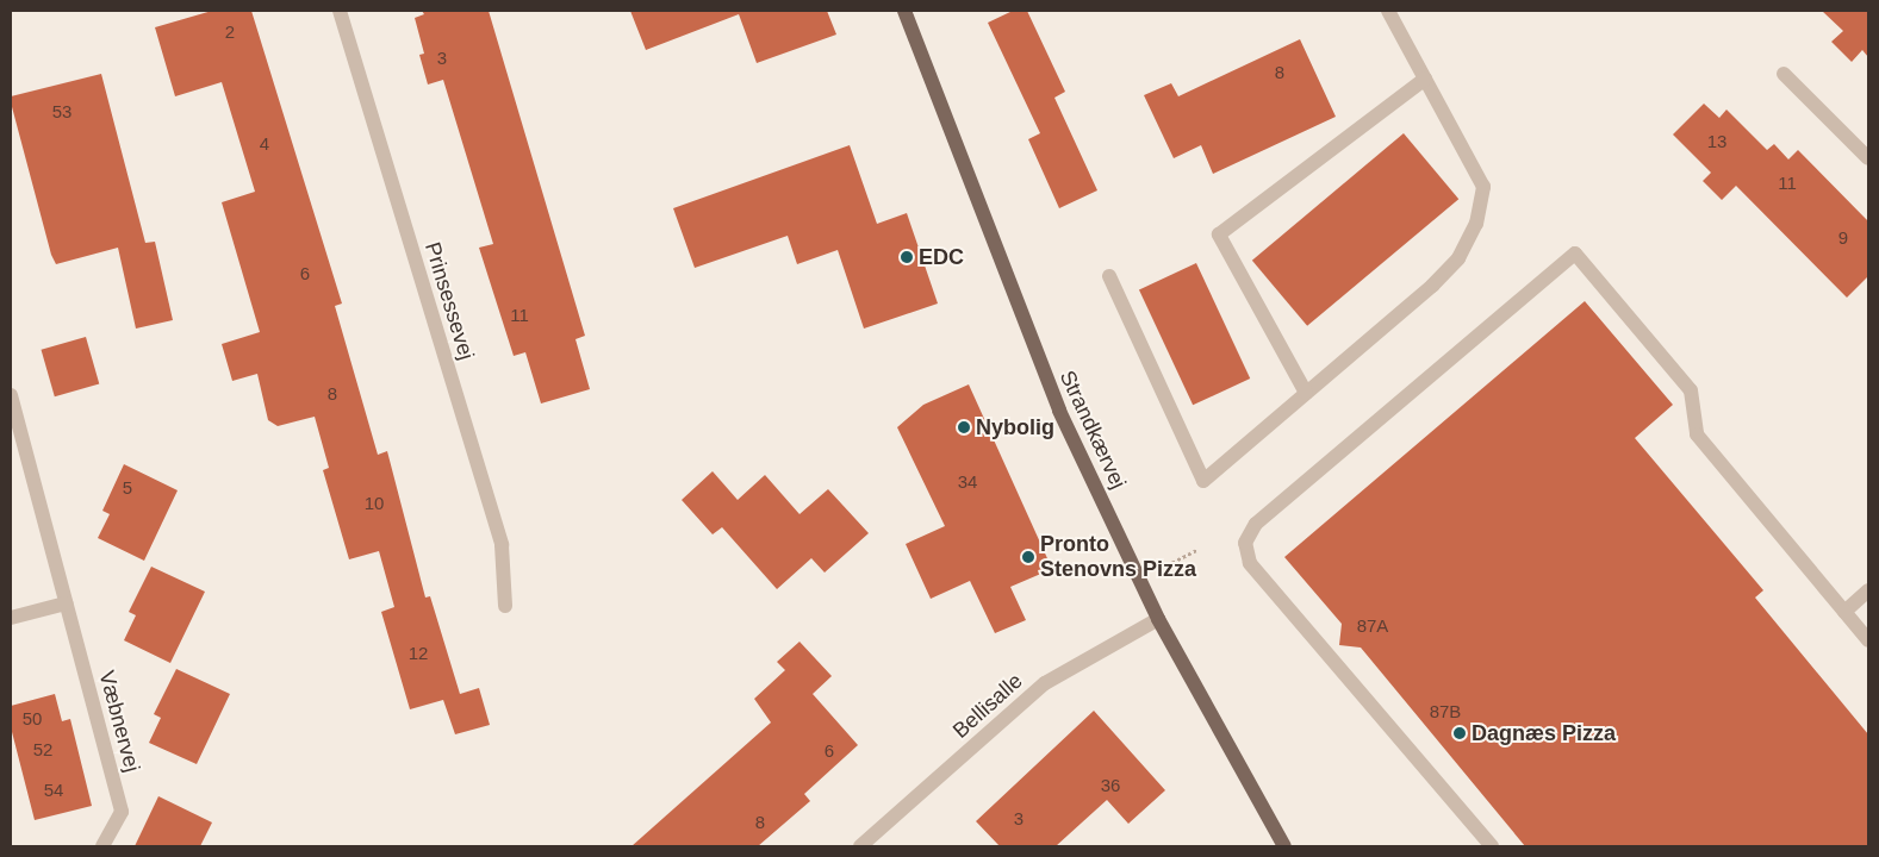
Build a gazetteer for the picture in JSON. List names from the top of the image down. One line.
{"streets":{"main road":["Strandkærvej"],"street":["Prinsessevej","Bellisalle","Væbnervej"]},"crossings":[["Strandkærvej","Bellisalle"]],"places":["EDC","Nybolig","Pronto Stenovns Pizza","Dagnæs Pizza"],"house_numbers":["2","3","8","53","13","4","11","9","6","11","8","34","5","10","87A","12","87B","50","52","6","36","54","3","8"]}
